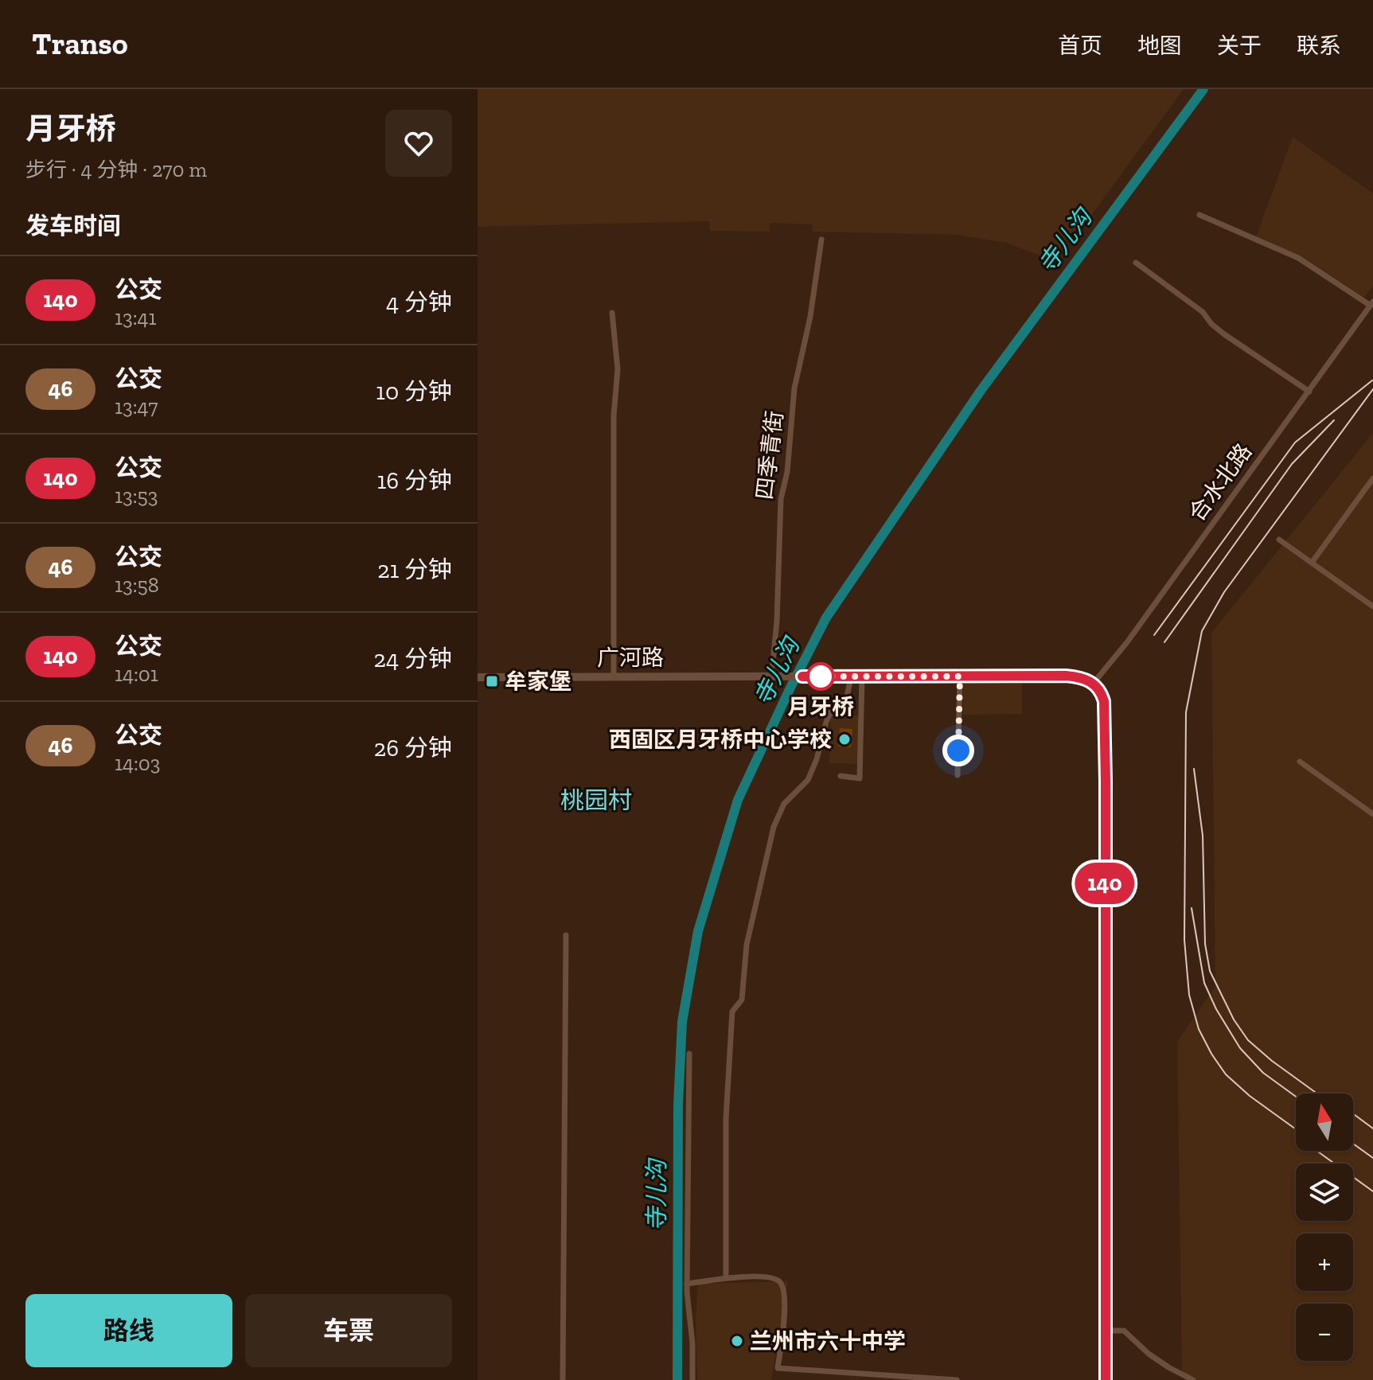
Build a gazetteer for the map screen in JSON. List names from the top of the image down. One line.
{"streets":{"street":["四季青街","合水北路","广河路"]},"crossings":[["四季青街","广河路"]],"districts":["桃园村"],"water":["寺儿沟"],"places":{"other":["月牙桥","西固区月牙桥中心学校","兰州市六十中学"],"transit":["牟家堡"]},"lines":["bus line 140"],"north":"top","page":{"header":"Transo","nav":["首页","地图","关于","联系"],"heading":[["月牙桥","步行 · 4 分钟 · 270 m"],"发车时间"],"on_map":"140","list":[{"mark":"140","name":"公交","note":"13:41","value":"4 分钟"},{"mark":"46","name":"公交","note":"13:47","value":"10 分钟"},{"mark":"140","name":"公交","note":"13:53","value":"16 分钟"},{"mark":"46","name":"公交","note":"13:58","value":"21 分钟"},{"mark":"140","name":"公交","note":"14:01","value":"24 分钟"},{"mark":"46","name":"公交","note":"14:03","value":"26 分钟"}],"map_buttons":["+","−"],"buttons":["路线","车票"]}}
